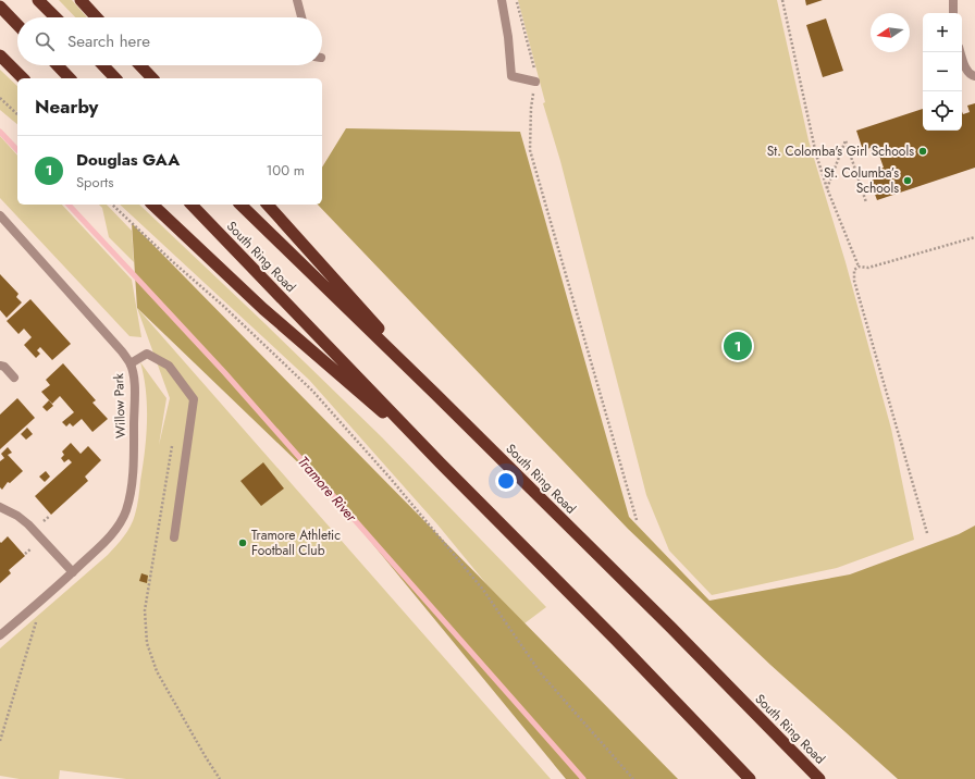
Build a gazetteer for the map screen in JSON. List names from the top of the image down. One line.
{"streets":{"highway":["South Ring Road"],"street":["Willow Park"]},"water":["Tramore River"],"places":["St. Colomba's Girl Schools","St. Columba’s Schools","Tramore Athletic Football Club"],"north":"left","page":{"map_buttons":["+","−"],"search":"Search here","heading":"Nearby","list":[{"mark":"1","name":"Douglas GAA","note":"Sports","value":"100 m"}],"pins":"1"}}
